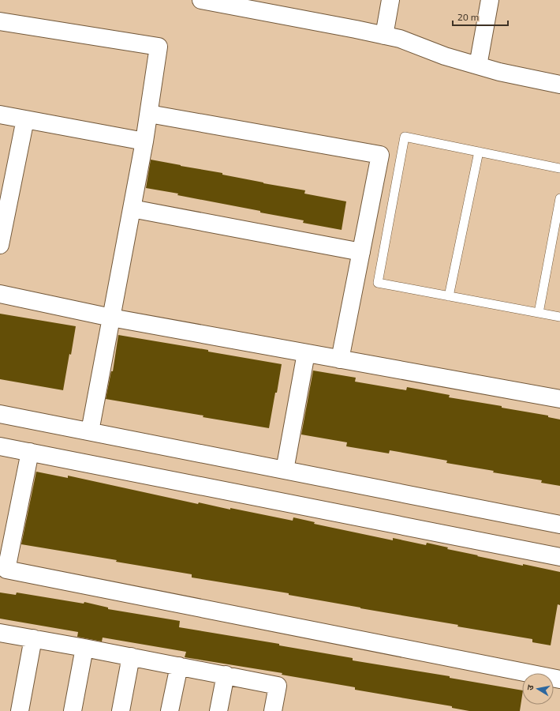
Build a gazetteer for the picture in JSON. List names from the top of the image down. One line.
{"scale_bar":"20 m","north":"left"}
